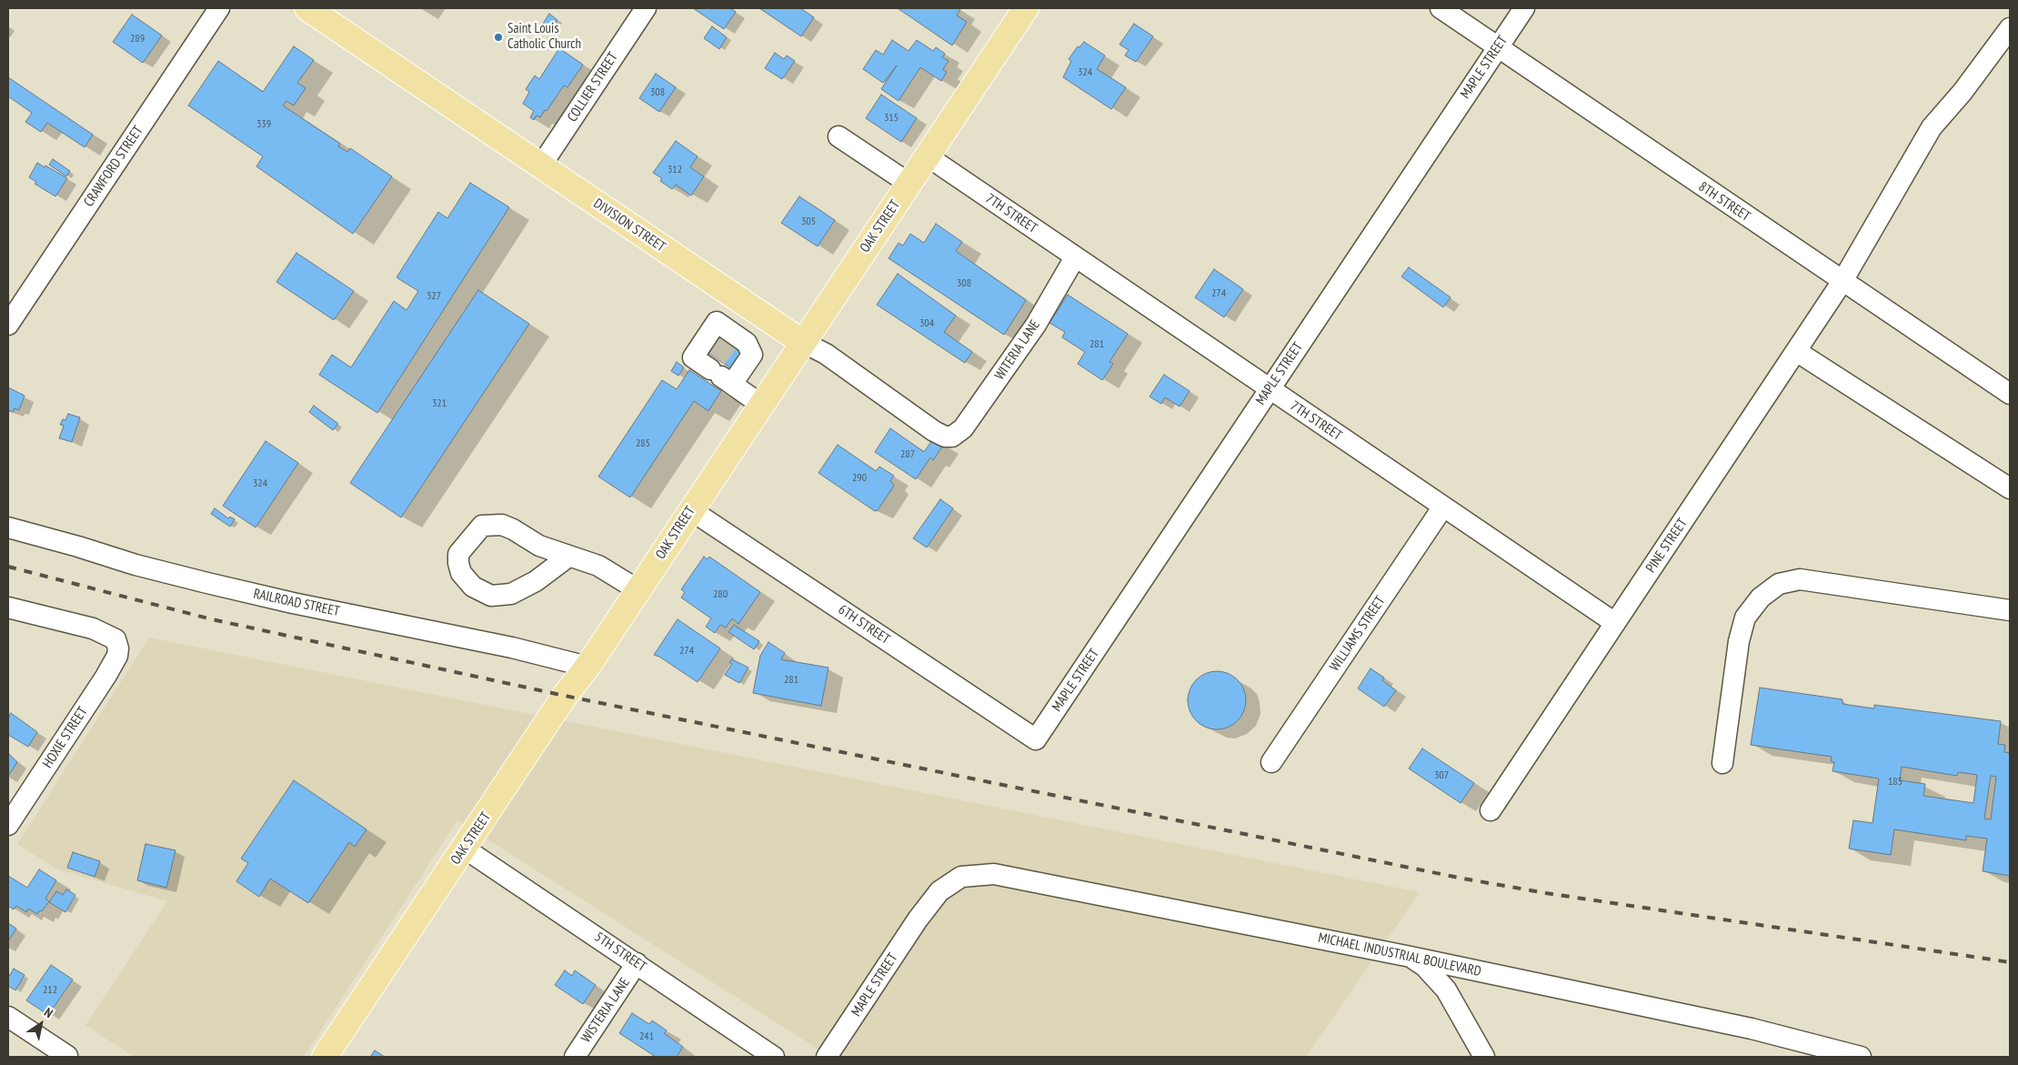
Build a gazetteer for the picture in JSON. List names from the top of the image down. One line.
{"streets":{"main road":["DIVISION STREET","OAK STREET"],"street":["MAPLE STREET","COLLIER STREET","CRAWFORD STREET","8TH STREET","7TH STREET","WITERIA LANE","PINE STREET","RAILROAD STREET","6TH STREET","WILLIAMS STREET","HOXIE STREET","5TH STREET","MICHAEL INDUSTRIAL BOULEVARD","WISTERIA LANE"]},"crossings":[["MAPLE STREET","8TH STREET"],["MAPLE STREET","7TH STREET"],["MAPLE STREET","6TH STREET"],["MAPLE STREET","MICHAEL INDUSTRIAL BOULEVARD"],["COLLIER STREET","DIVISION STREET"],["8TH STREET","PINE STREET"],["7TH STREET","OAK STREET"],["7TH STREET","WITERIA LANE"],["7TH STREET","PINE STREET"],["7TH STREET","WILLIAMS STREET"],["DIVISION STREET","OAK STREET"],["DIVISION STREET","WITERIA LANE"],["OAK STREET","RAILROAD STREET"],["OAK STREET","6TH STREET"],["OAK STREET","5TH STREET"],["5TH STREET","WISTERIA LANE"]],"places":["Saint Louis Catholic Church"],"house_numbers":["289","324","308","315","339","312","305","308","274","327","304","281","321","285","287","290","324","280","274","281","307","185","212","241"],"north":"top right"}
